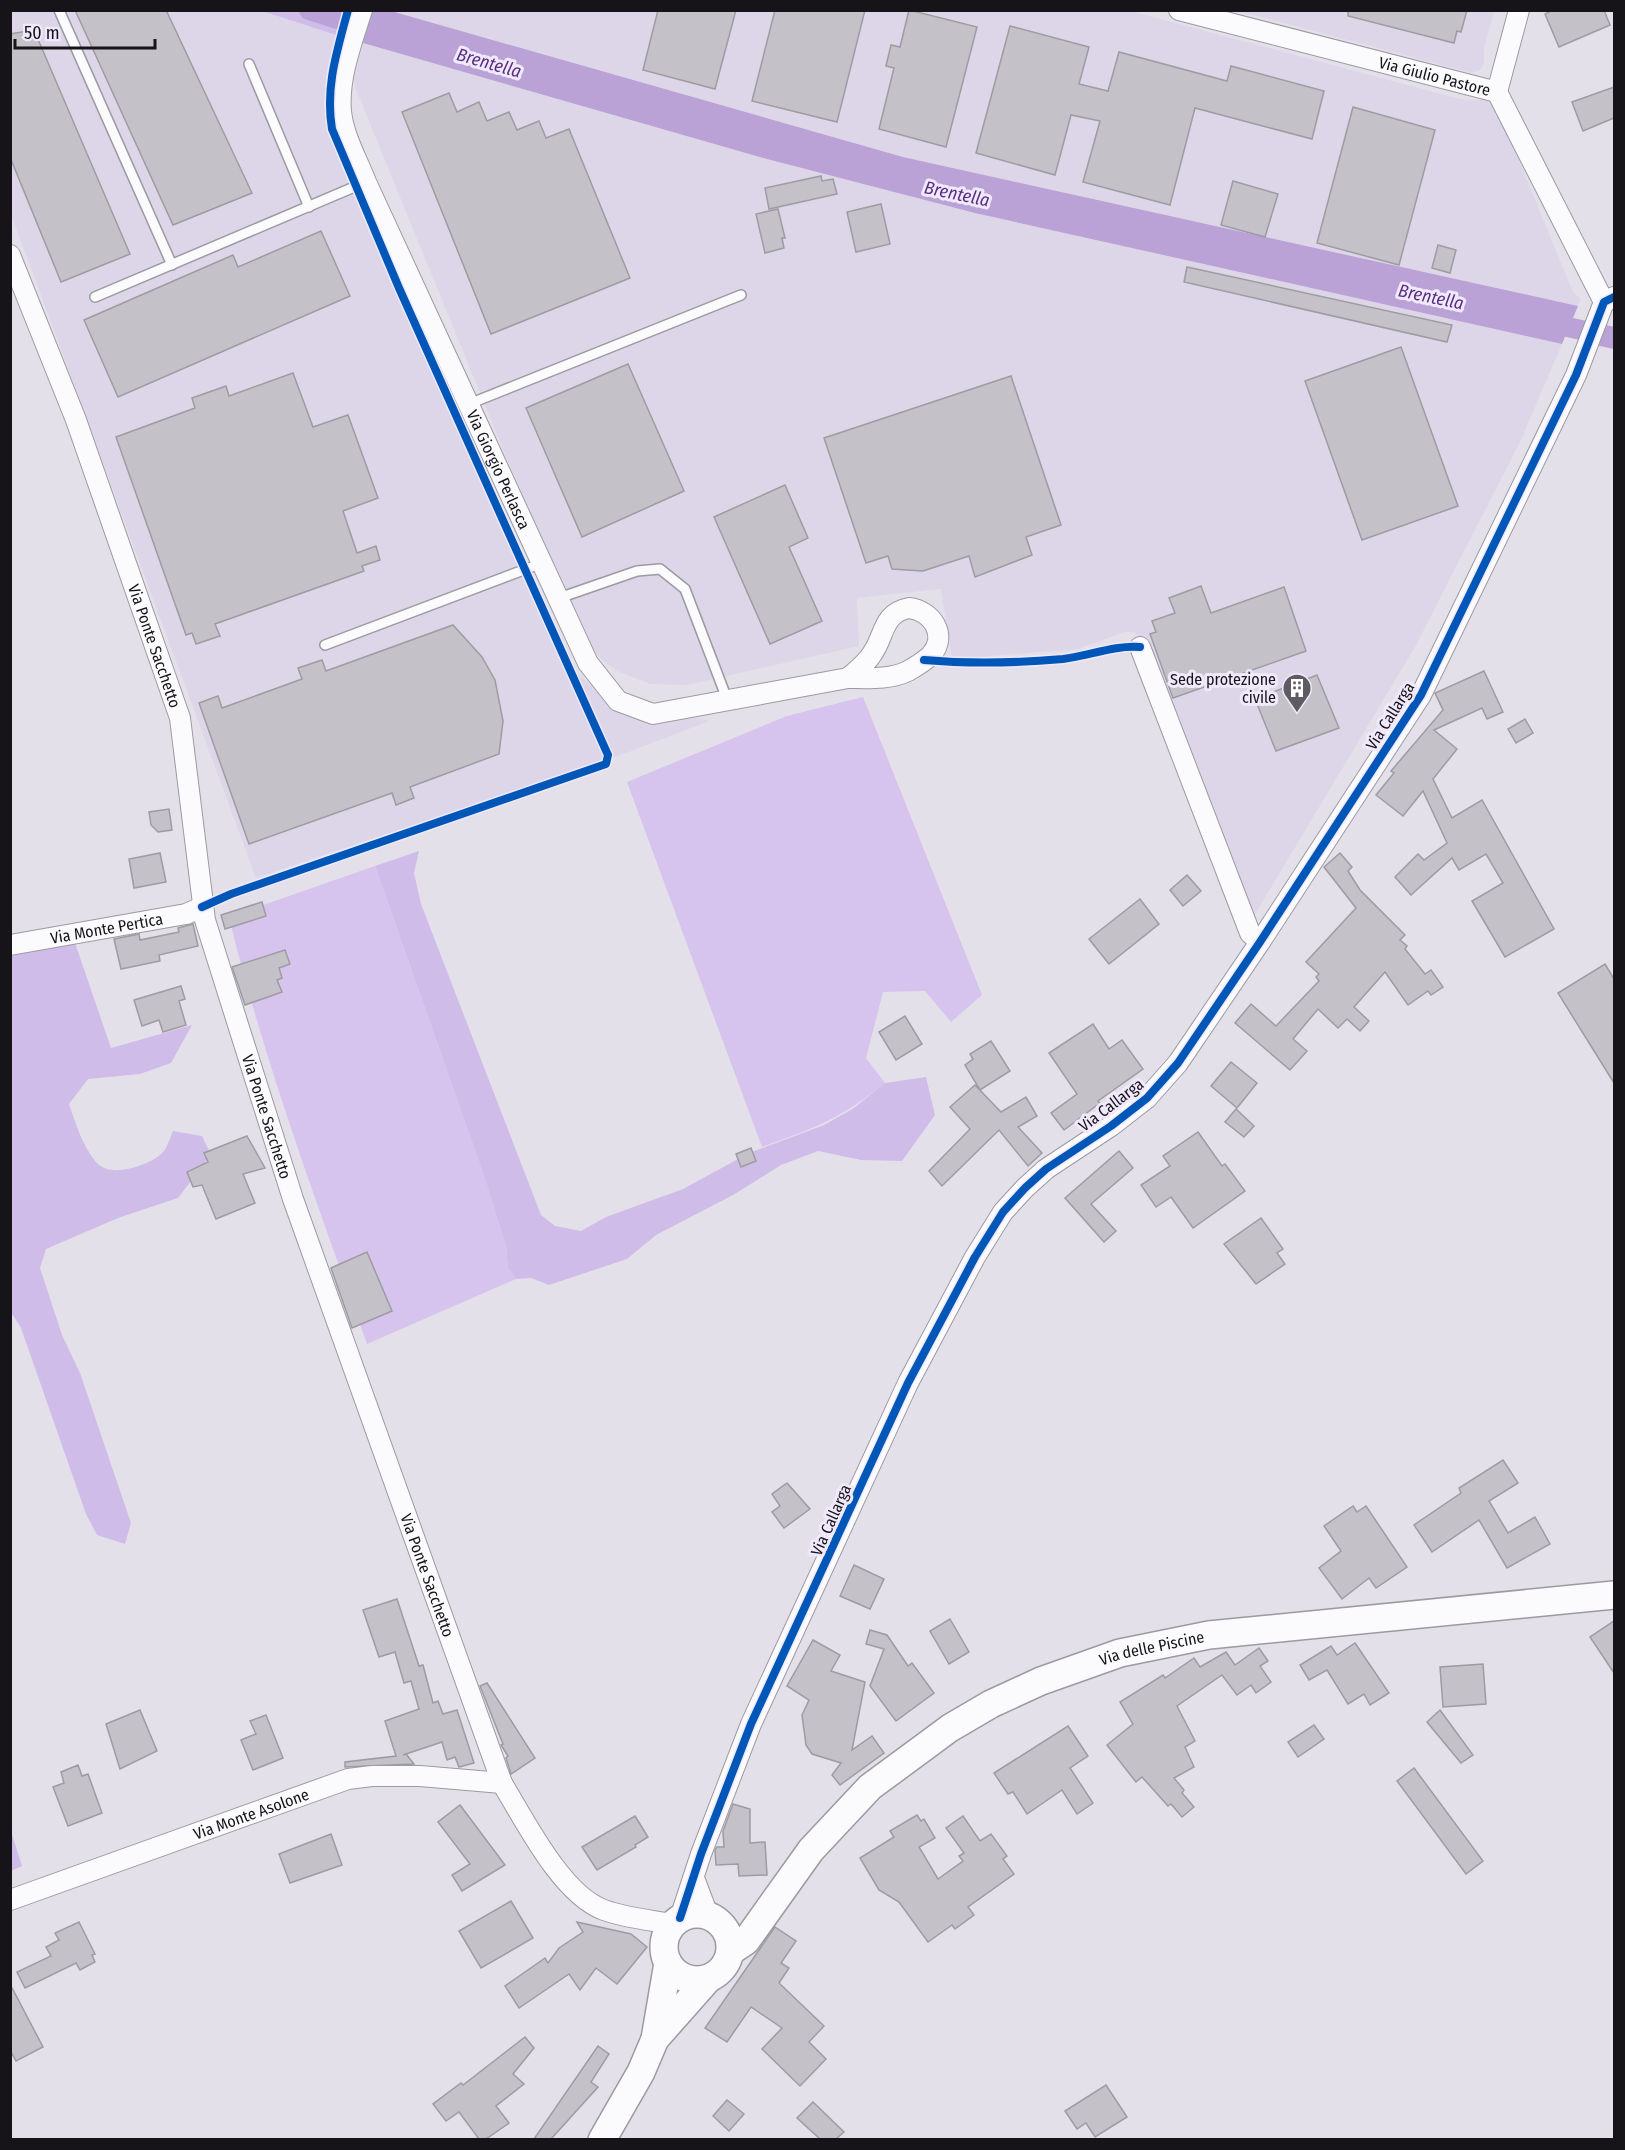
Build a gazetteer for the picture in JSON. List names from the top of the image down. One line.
{"streets":{"street":["Via Giulio Pastore","Via Giorgio Perlasca","Via Ponte Sacchetto","Via Callarga","Via Monte Pertica","Via delle Piscine","Via Monte Asolone"]},"crossings":[["Via Giulio Pastore","Via Callarga"],["Via Ponte Sacchetto","Via Callarga"],["Via Ponte Sacchetto","Via Monte Pertica"],["Via Ponte Sacchetto","Via delle Piscine"],["Via Ponte Sacchetto","Via Monte Asolone"],["Via Callarga","Via delle Piscine"]],"water":["Brentella"],"places":{"building":["Sede protezione civile"]},"scale_bar":"50 m"}
